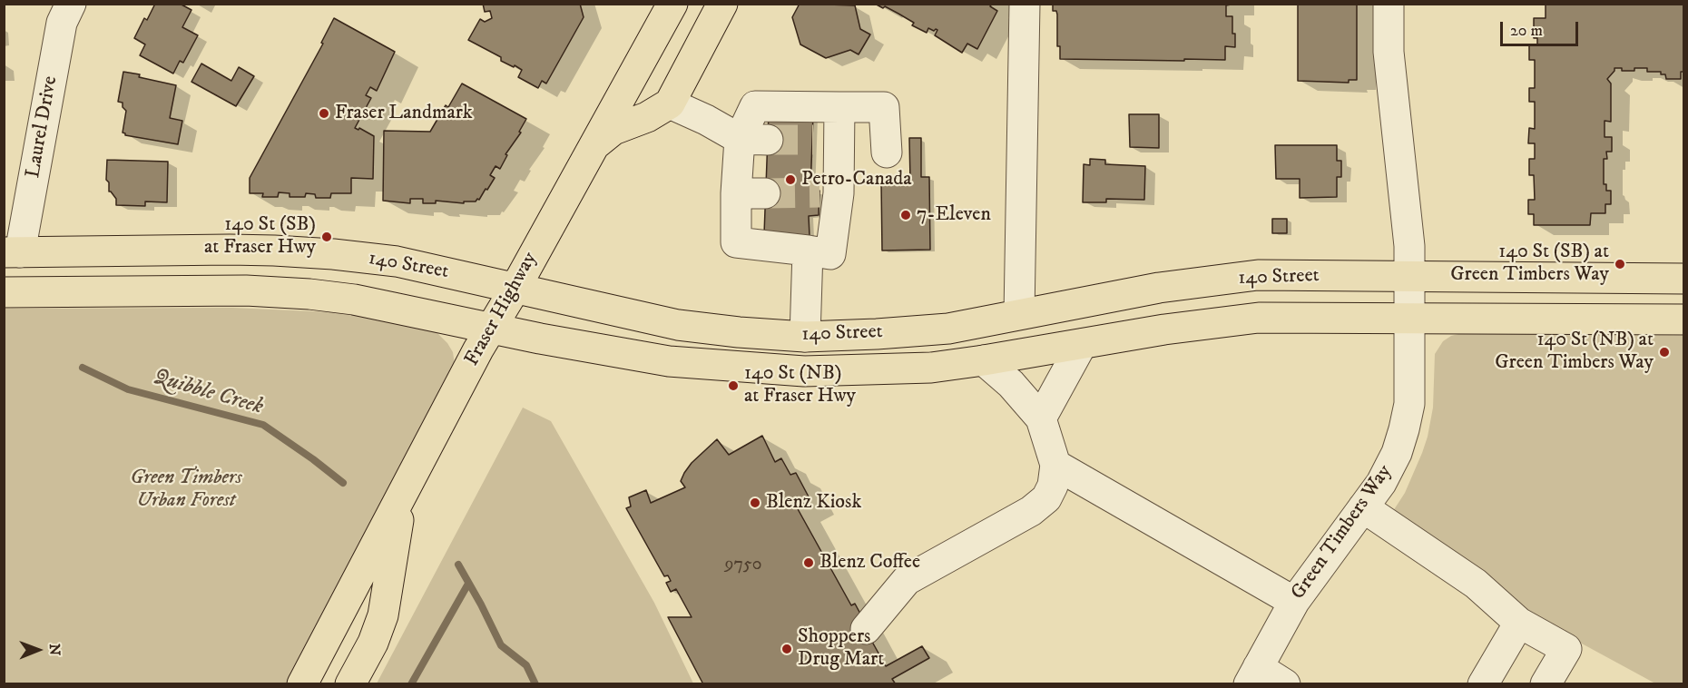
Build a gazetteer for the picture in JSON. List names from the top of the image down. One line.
{"streets":{"main road":["140 Street","Fraser Highway"],"street":["Laurel Drive","Green Timbers Way"]},"crossings":[["Laurel Drive","140 Street"],["140 Street","Fraser Highway"],["140 Street","Green Timbers Way"]],"water":["Quibble Creek"],"parks":["Green Timbers Urban Forest"],"places":["Fraser Landmark","Petro-Canada","7-Eleven","140 St (SB) at Fraser Hwy","140 St (SB) at Green Timbers Way","140 St (NB) at Green Timbers Way","140 St (NB) at Fraser Hwy","Blenz Kiosk","Blenz Coffee","Shoppers Drug Mart"],"house_numbers":["9750"],"scale_bar":"20 m","north":"right"}
